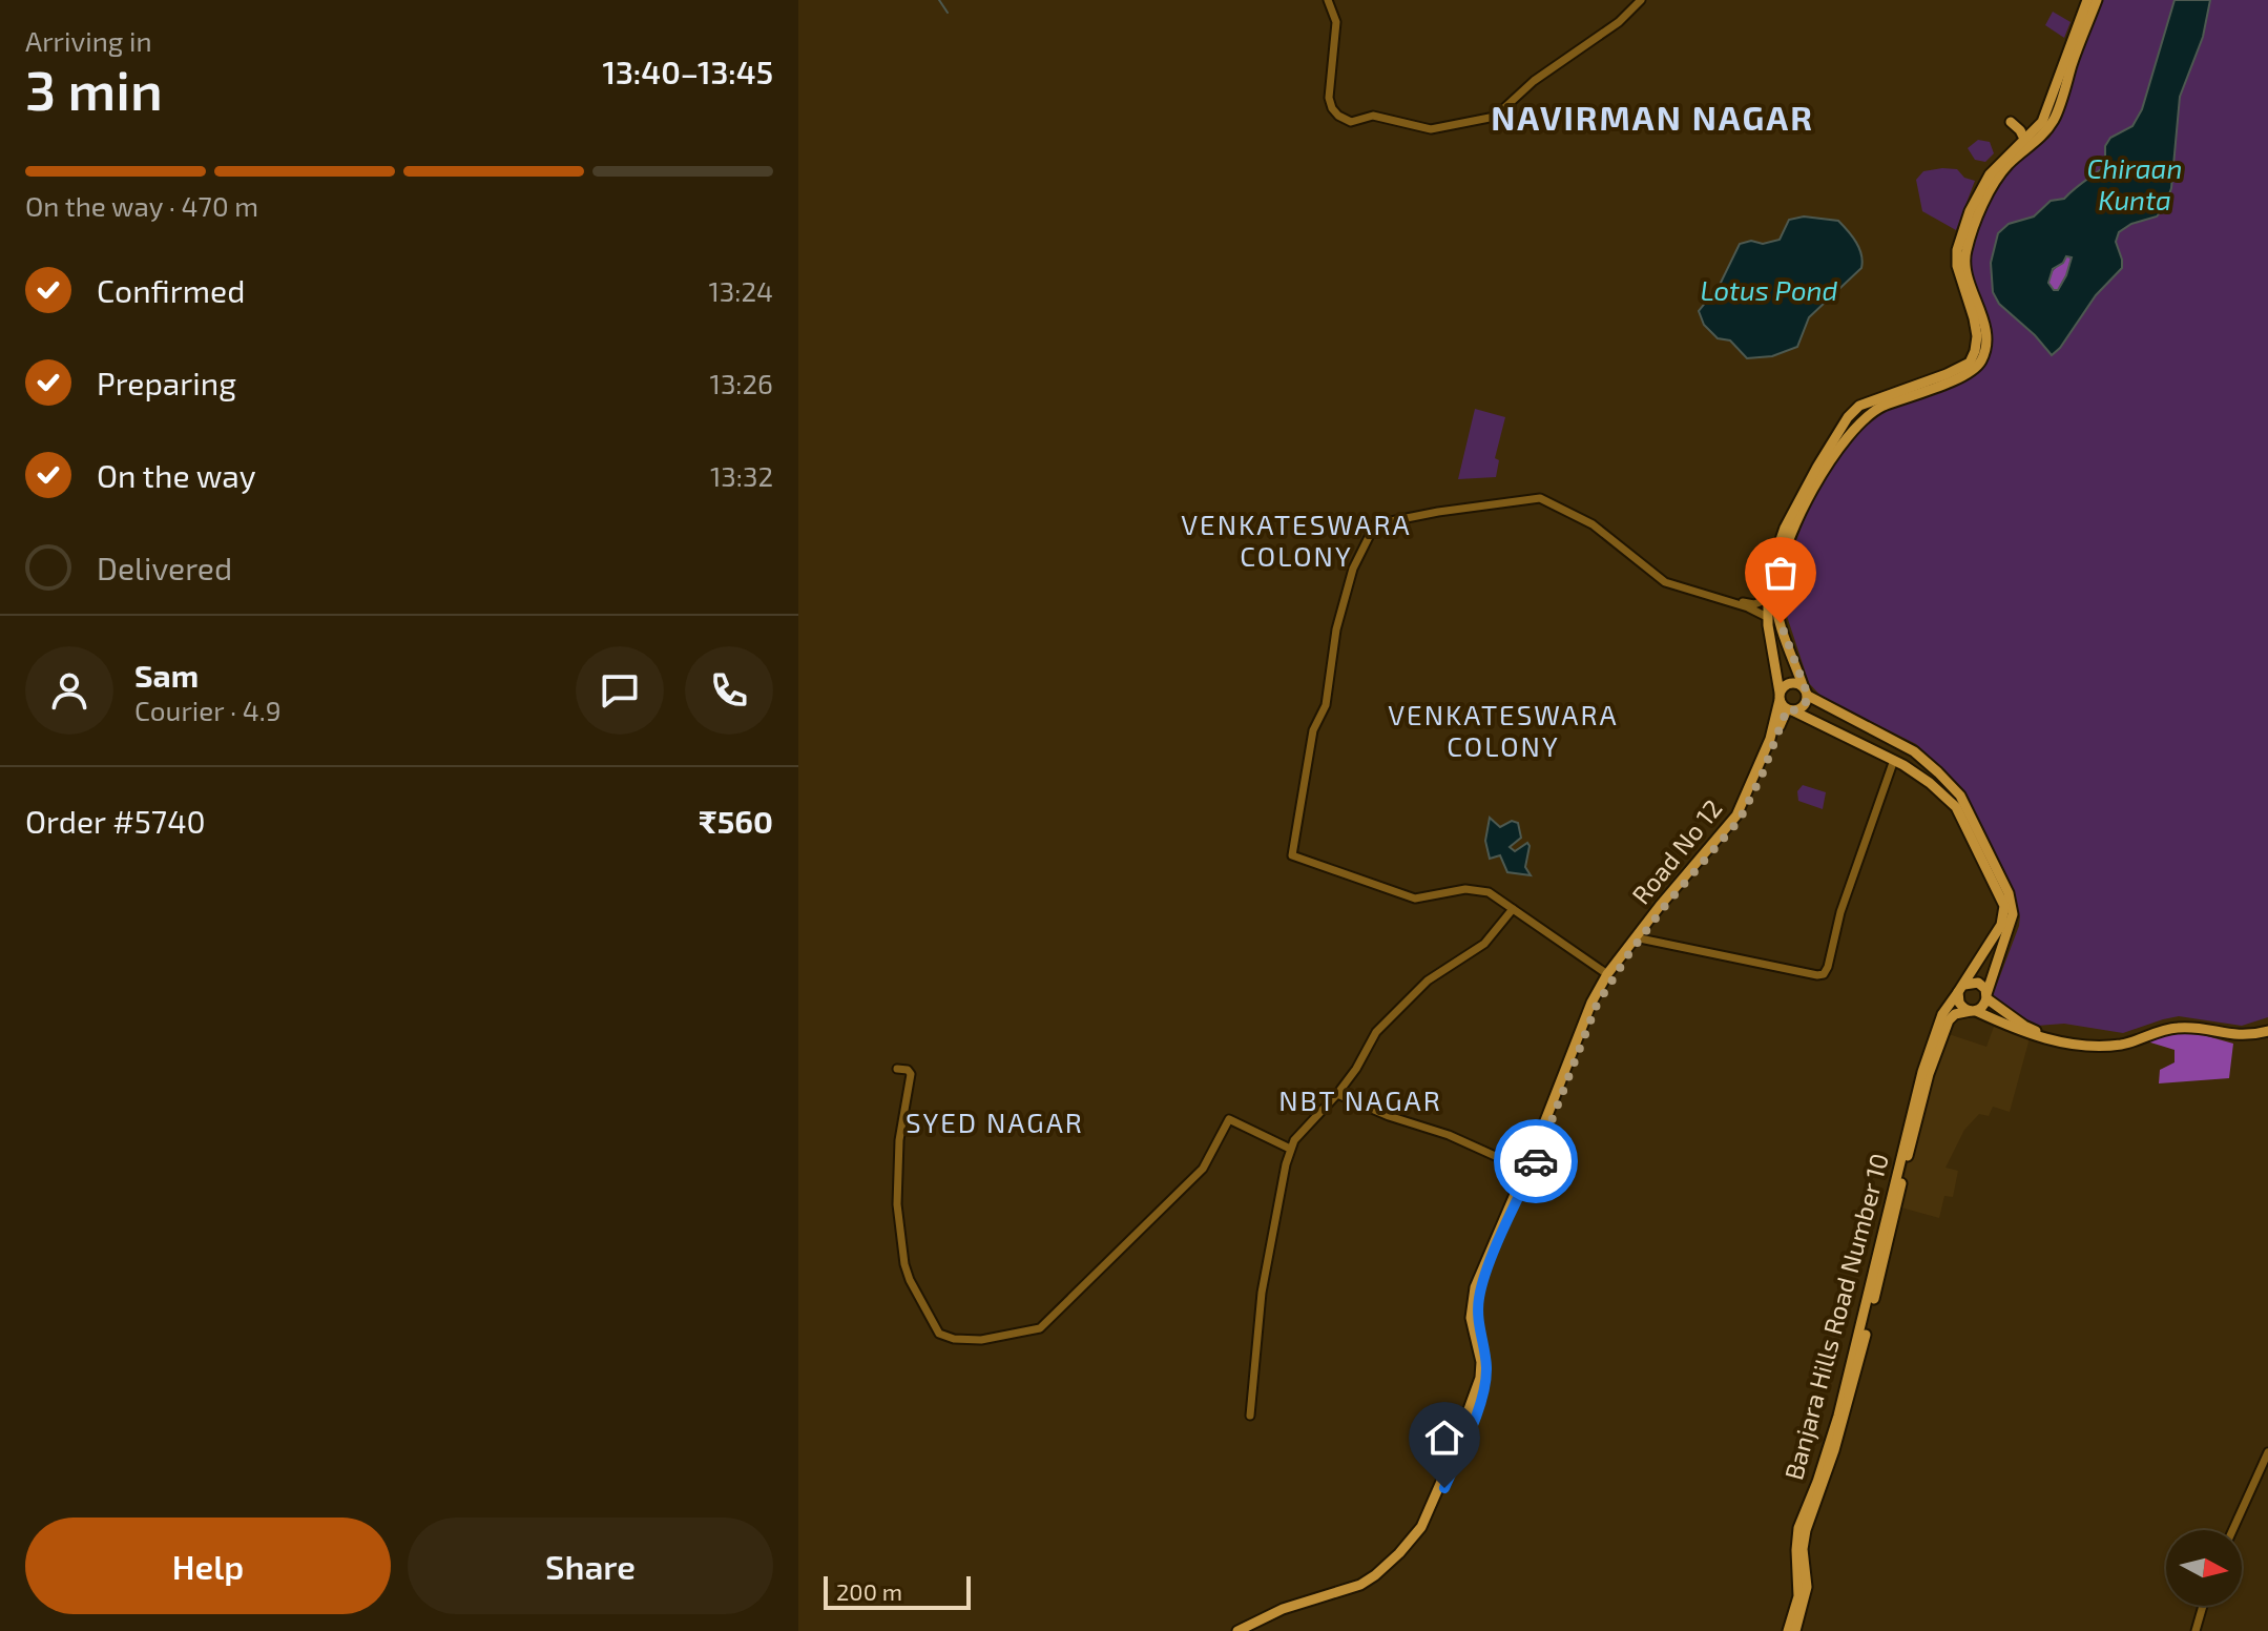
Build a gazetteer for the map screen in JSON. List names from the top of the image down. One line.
{"streets":{"main road":["Road No 12","Banjara Hills Road Number 10"]},"districts":["NAVIRMAN NAGAR","VENKATESWARA COLONY","VENKATESWARA COLONY","NBT NAGAR","SYED NAGAR"],"water":["Chiraan Kunta","Lotus Pond"],"scale_bar":"200 m","north":"right","page":{"heading":["3 min","Arriving in","13:40–13:45"],"panel":["Sam","Courier · 4.9","Order #5740","₹560"],"bar":"On the way · 470 m","list":[["Confirmed","13:24"],["Preparing","13:26"],["On the way","13:32"],"Delivered"],"buttons":["Help","Share"],"scale":"200 m"}}
